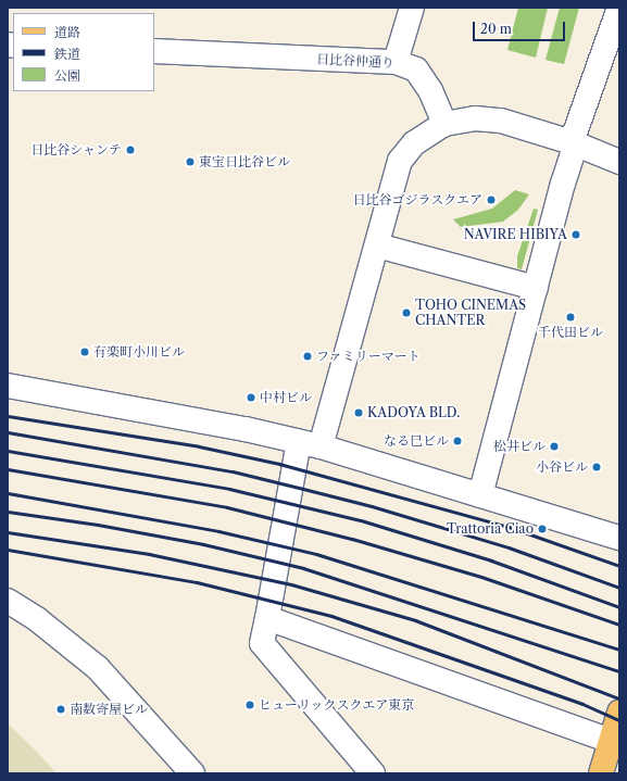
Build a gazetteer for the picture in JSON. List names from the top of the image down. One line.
{"streets":{"street":["日比谷仲通り"]},"places":["日比谷シャンテ","東宝日比谷ビル","日比谷ゴジラスクエア","NAVIRE HIBIYA","TOHO CINEMAS CHANTER","千代田ビル","有楽町小川ビル","ファミリーマート","中村ビル","KADOYA BLD.","なる巳ビル","松井ビル","小谷ビル","Trattoria Ciao","ヒューリックスクエア東京","南数寄屋ビル"],"legend":["道路","鉄道","公園"],"scale_bar":"20 m"}
